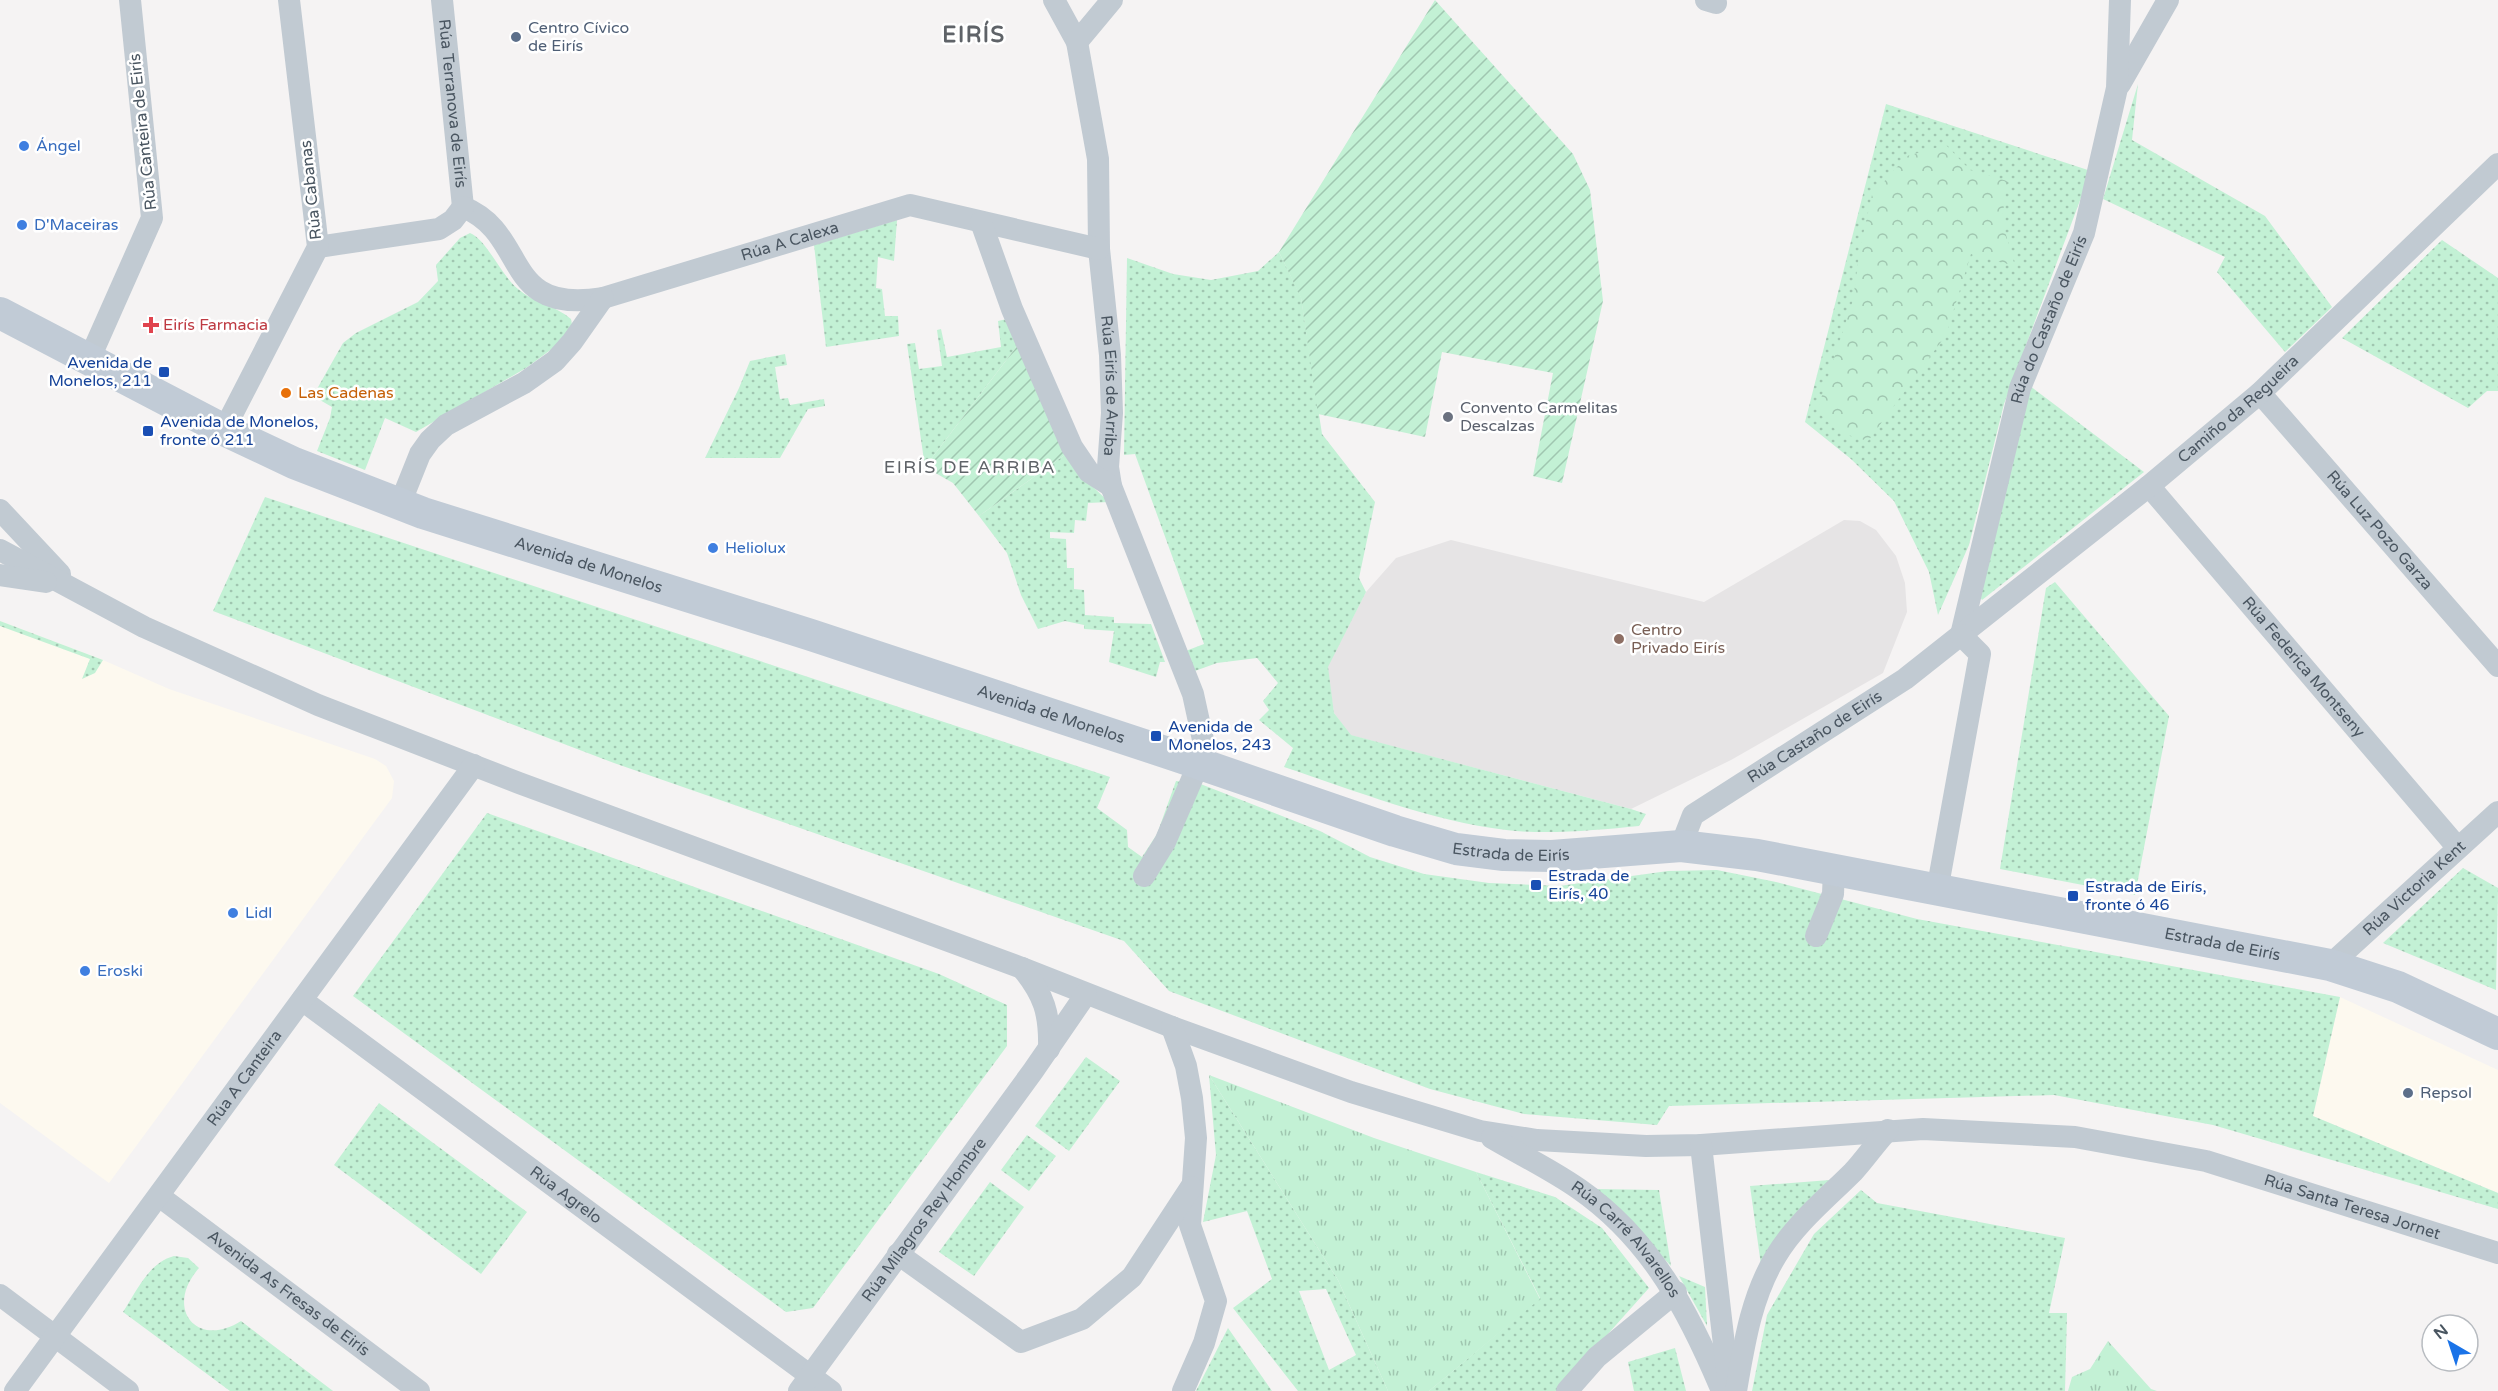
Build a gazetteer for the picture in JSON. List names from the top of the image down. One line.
{"streets":{"street":["Rúa Terranova de Eirís","Rúa Canteira de Eirís","Rúa Cabanas","Rúa A Calexa","Rúa do Castaño de Eirís","Rúa Eirís de Arriba","Camiño da Regueira","Rúa Luz Pozo Garza","Avenida de Monelos","Rúa Federica Montseny","Rúa Castaño de Eirís","Estrada de Eirís","Rúa Victoria Kent","Rúa A Canteira","Rúa Agrelo","Rúa Santa Teresa Jornet","Rúa Milagros Rey Hombre","Rúa Carré Alvarellos","Avenida As Fresas de Eirís"]},"crossings":[["Rúa Terranova de Eirís","Rúa A Calexa"],["Rúa Canteira de Eirís","Avenida de Monelos"],["Rúa Cabanas","Avenida de Monelos"],["Rúa A Calexa","Rúa Eirís de Arriba"],["Rúa do Castaño de Eirís","Camiño da Regueira"],["Rúa do Castaño de Eirís","Rúa Castaño de Eirís"],["Rúa Eirís de Arriba","Avenida de Monelos"],["Rúa Eirís de Arriba","Estrada de Eirís"],["Camiño da Regueira","Rúa Luz Pozo Garza"],["Camiño da Regueira","Rúa Federica Montseny"],["Camiño da Regueira","Rúa Castaño de Eirís"],["Avenida de Monelos","Estrada de Eirís"],["Rúa Federica Montseny","Rúa Victoria Kent"],["Rúa Castaño de Eirís","Estrada de Eirís"],["Estrada de Eirís","Rúa Victoria Kent"],["Rúa A Canteira","Rúa Agrelo"],["Rúa A Canteira","Avenida As Fresas de Eirís"],["Rúa Agrelo","Rúa Milagros Rey Hombre"],["Rúa Santa Teresa Jornet","Rúa Carré Alvarellos"]],"districts":["EIRÍS","EIRÍS DE ARRIBA"],"places":{"other":["Centro Cívico de Eirís","Ángel","D'Maceiras","Las Cadenas","Convento Carmelitas Descalzas","Heliolux","Centro Privado Eirís","Lidl","Eroski","Repsol"],"health":["Eirís Farmacia"],"transit":["Avenida de Monelos, 211","Avenida de Monelos, fronte ó 211","Avenida de Monelos, 243","Estrada de Eirís, 40","Estrada de Eirís, fronte ó 46"]},"north":"top left"}
